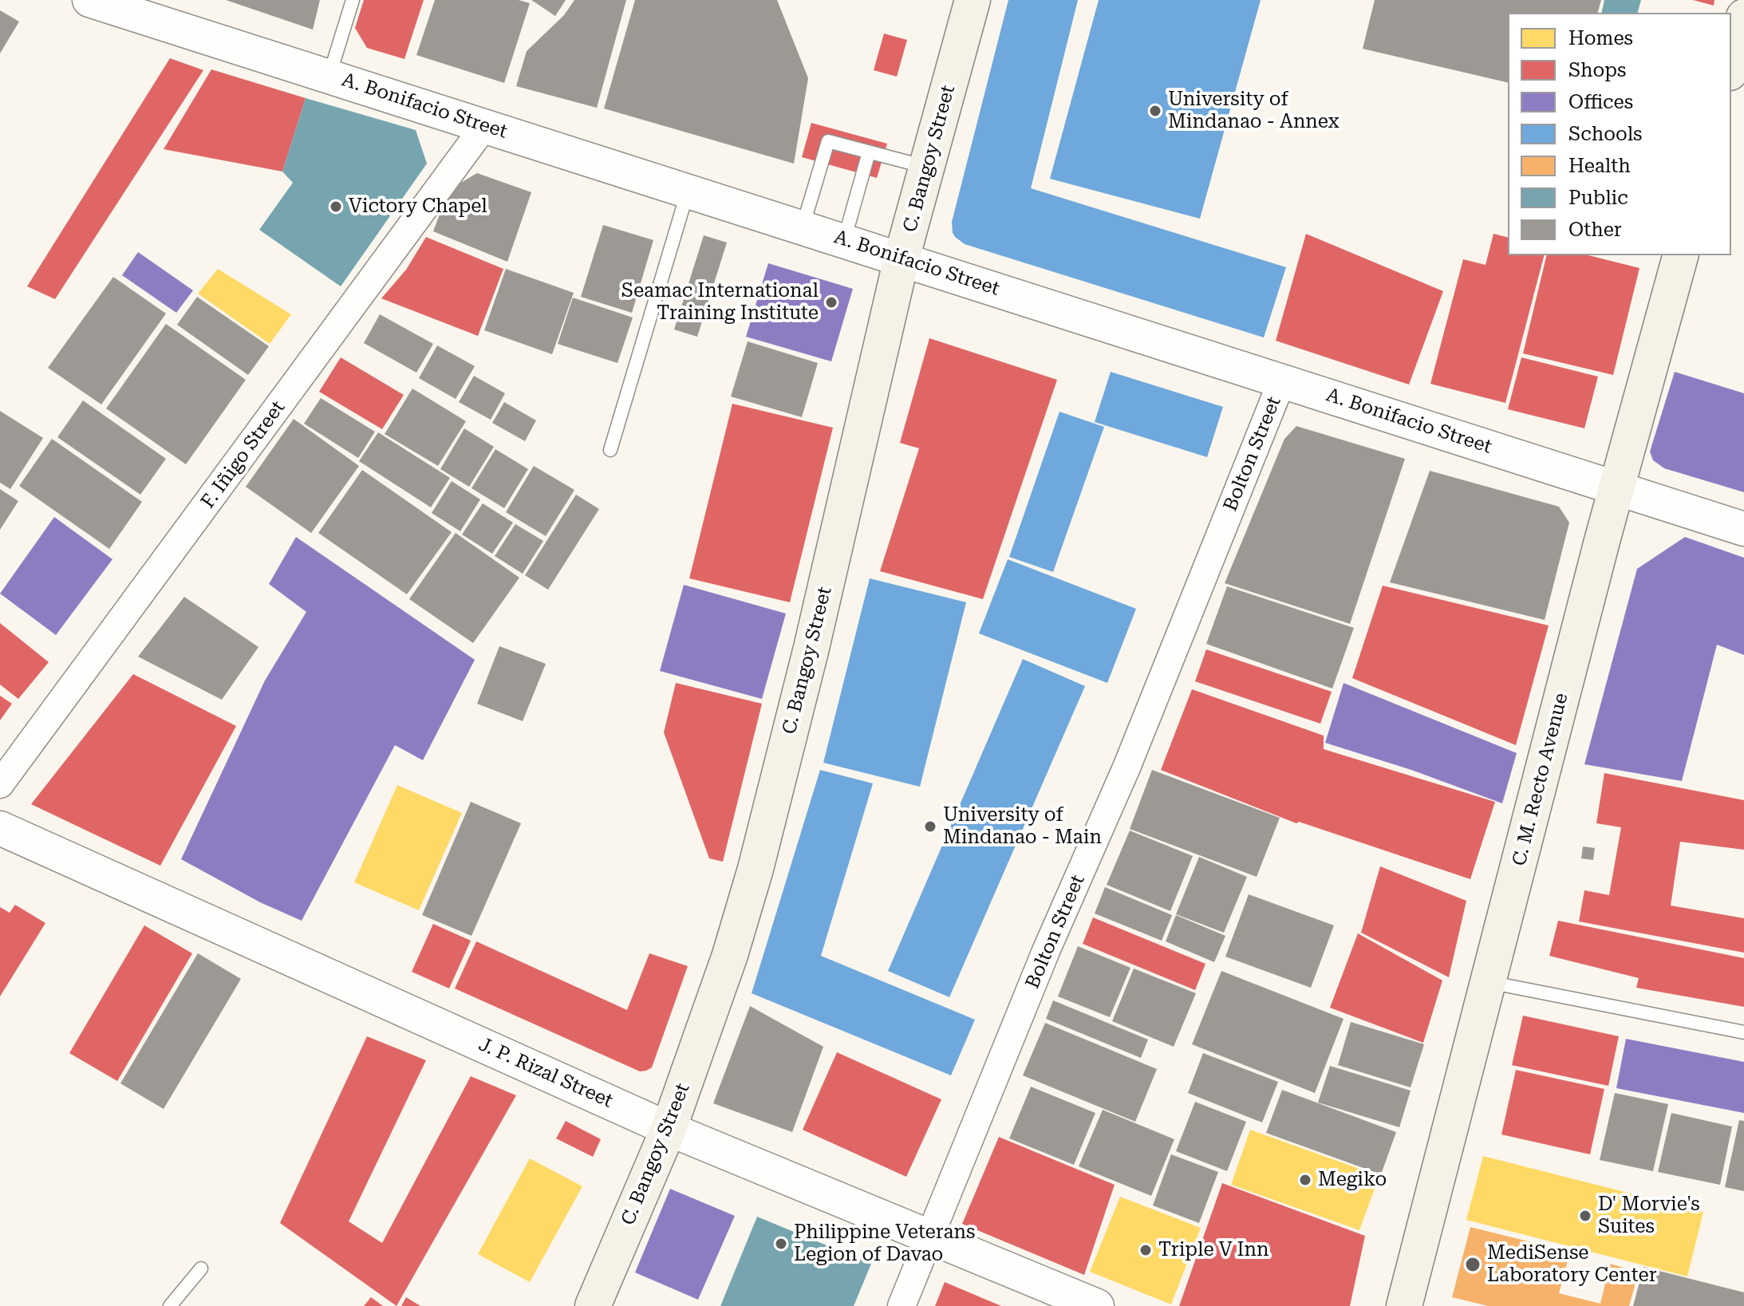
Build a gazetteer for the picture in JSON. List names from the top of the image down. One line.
{"streets":{"main road":["C. Bangoy Street","C. M. Recto Avenue"],"street":["A. Bonifacio Street","Bolton Street","F. Iñigo Street","J. P. Rizal Street"]},"crossings":[["A. Bonifacio Street","C. Bangoy Street"],["A. Bonifacio Street","Bolton Street"],["A. Bonifacio Street","F. Iñigo Street"],["A. Bonifacio Street","C. M. Recto Avenue"],["C. Bangoy Street","J. P. Rizal Street"],["Bolton Street","J. P. Rizal Street"]],"places":["University of Mindanao - Annex","Victory Chapel","Seamac International Training Institute","University of Mindanao - Main","Megiko","D' Morvie's Suites","Philippine Veterans Legion of Davao","Triple V Inn","MediSense Laboratory Center"],"legend":["Homes","Shops","Offices","Schools","Health","Public","Other"]}
